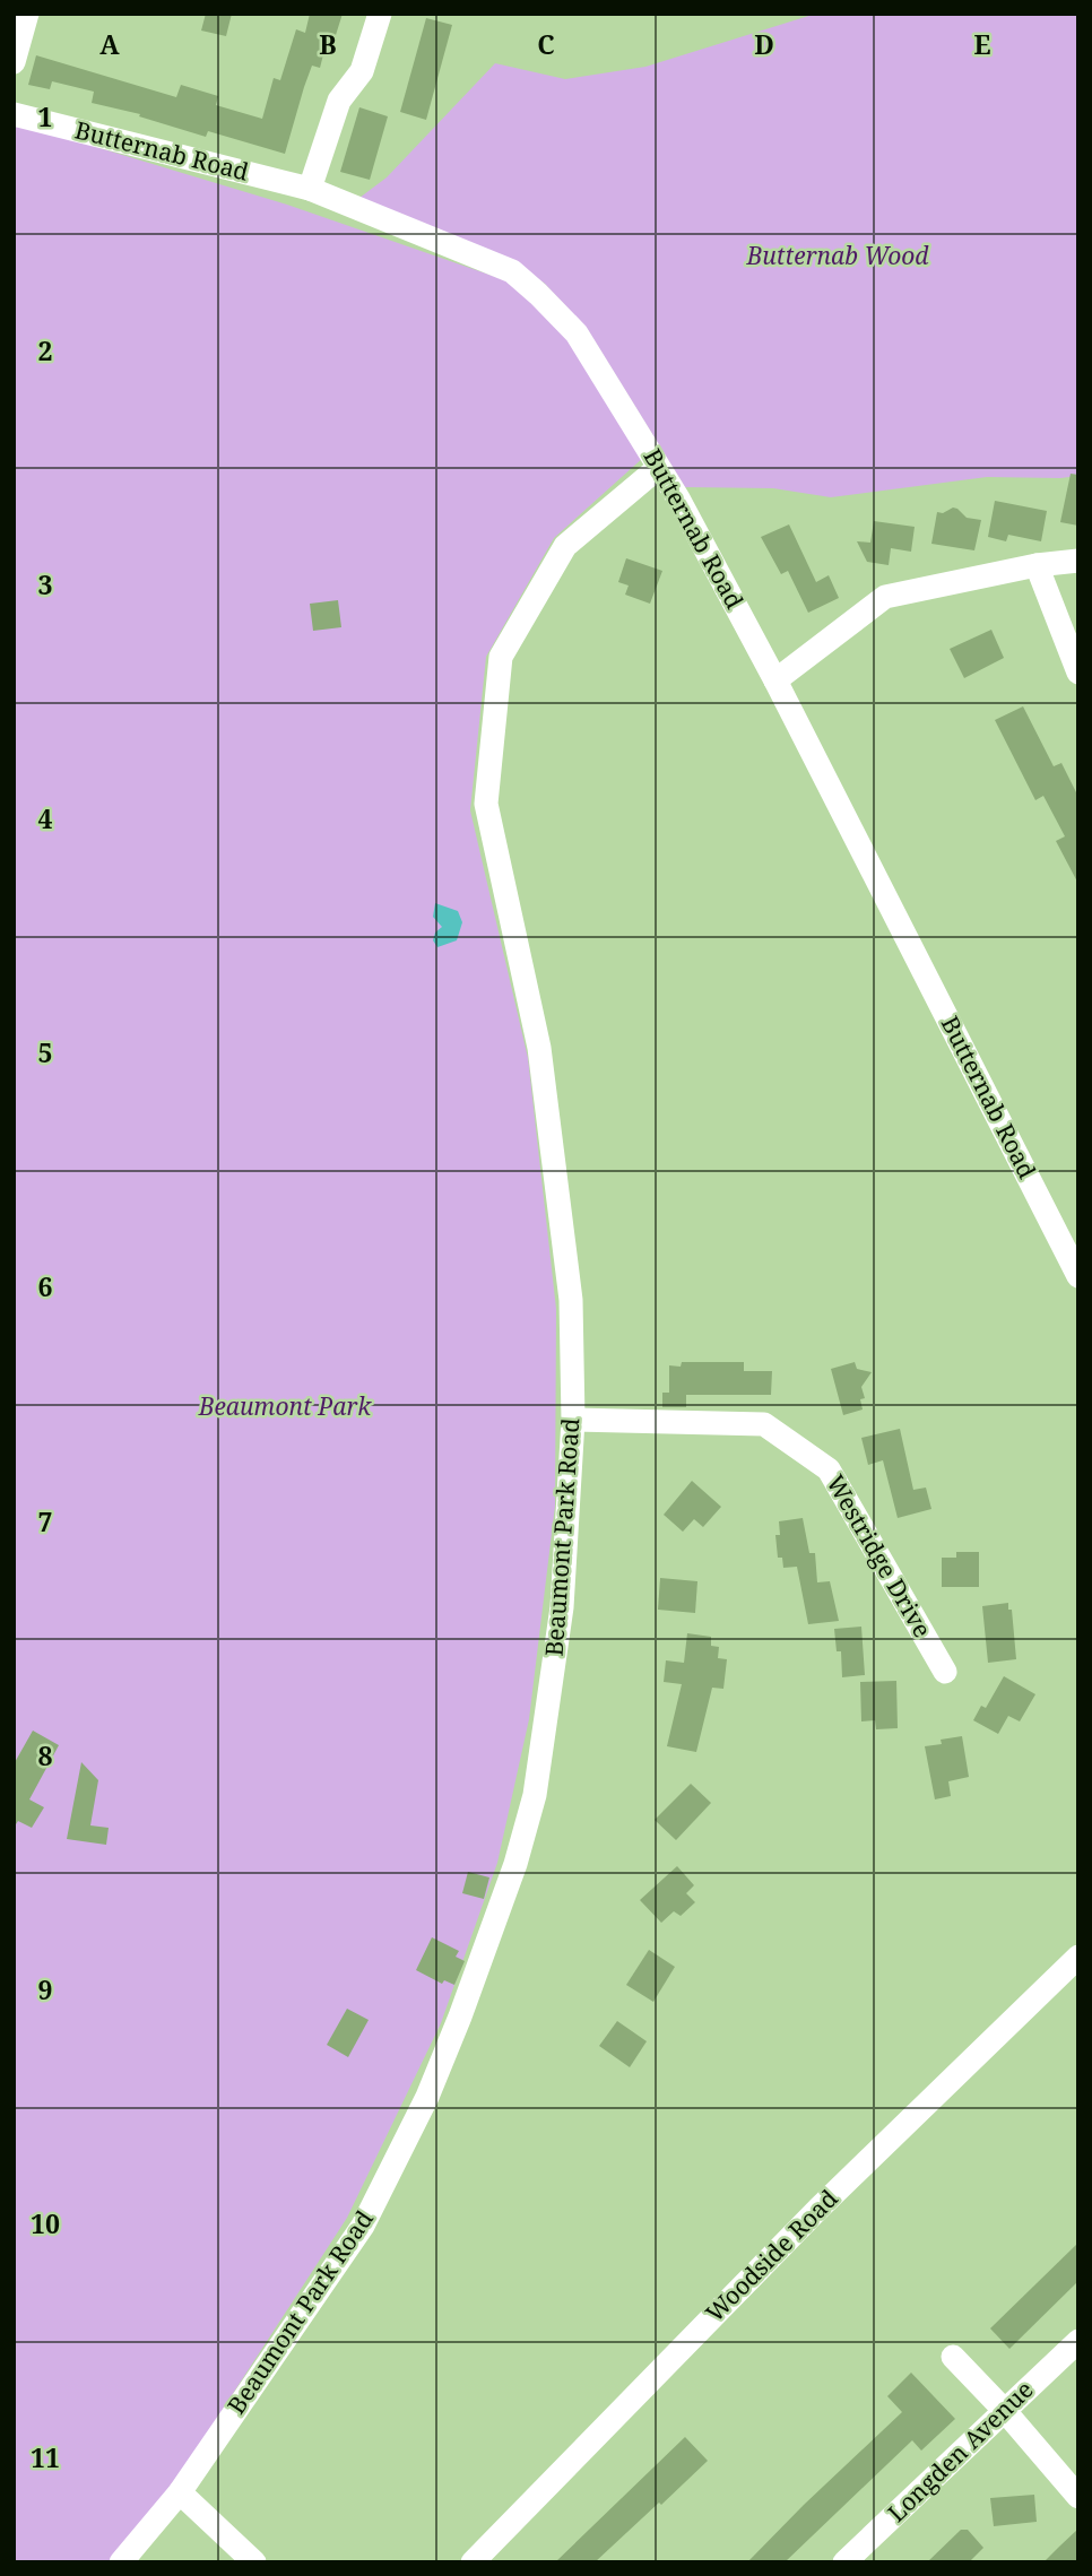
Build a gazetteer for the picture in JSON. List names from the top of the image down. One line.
{"streets":{"street":["Butternab Road","Beaumont Park Road","Westridge Drive","Woodside Road","Longden Avenue"]},"crossings":[["Butternab Road","Beaumont Park Road"],["Beaumont Park Road","Westridge Drive"]],"parks":["Butternab Wood","Beaumont Park"],"grid":{"columns":["A","B","C","D","E"],"rows":["1","2","3","4","5","6","7","8","9","10","11"]}}
